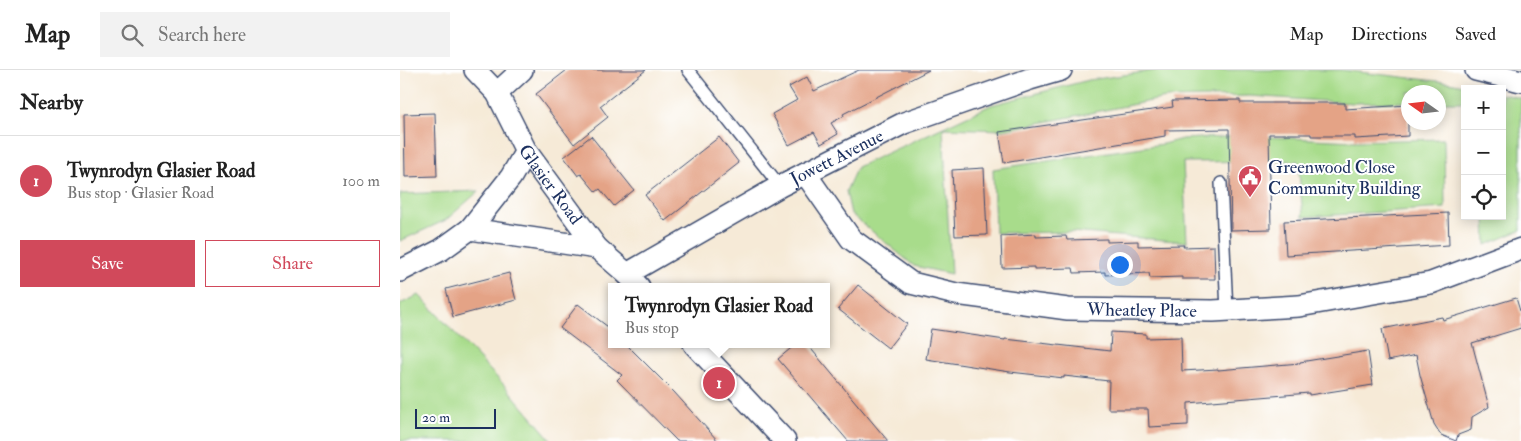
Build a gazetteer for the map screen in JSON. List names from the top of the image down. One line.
{"streets":{"street":["Jowett Avenue","Glasier Road","Wheatley Place"]},"crossings":[["Jowett Avenue","Glasier Road"],["Jowett Avenue","Wheatley Place"]],"places":{"public building":["Greenwood Close Community Building"]},"scale_bar":"20 m","north":"left","page":{"header":"Map","search":"Search here","nav":["Map","Directions","Saved"],"heading":"Nearby","map_buttons":["+","−"],"list":[{"mark":"1","name":"Twynrodyn Glasier Road","note":"Bus stop · Glasier Road","value":"100 m"}],"buttons":["Save","Share"],"popup":["Twynrodyn Glasier Road","Bus stop"],"pins":"1","scale":"20 m"}}
